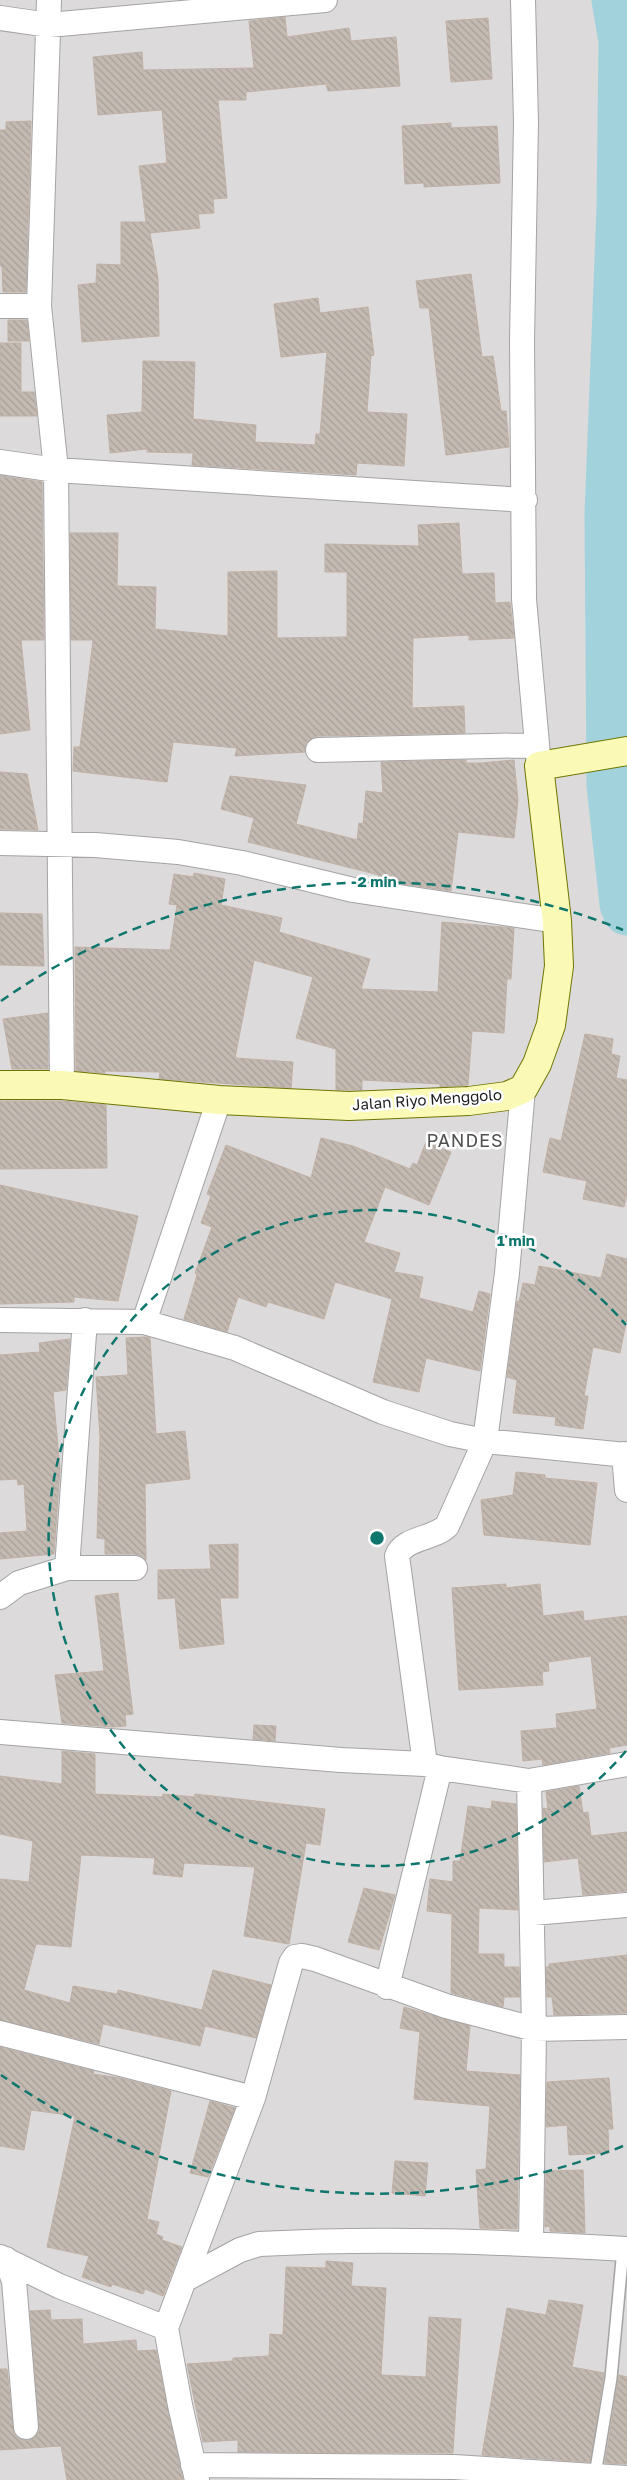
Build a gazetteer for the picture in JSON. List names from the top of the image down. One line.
{"streets":{"street":["Jalan Riyo Menggolo"]},"districts":["PANDES"],"rings":["2 min","1 min"]}
